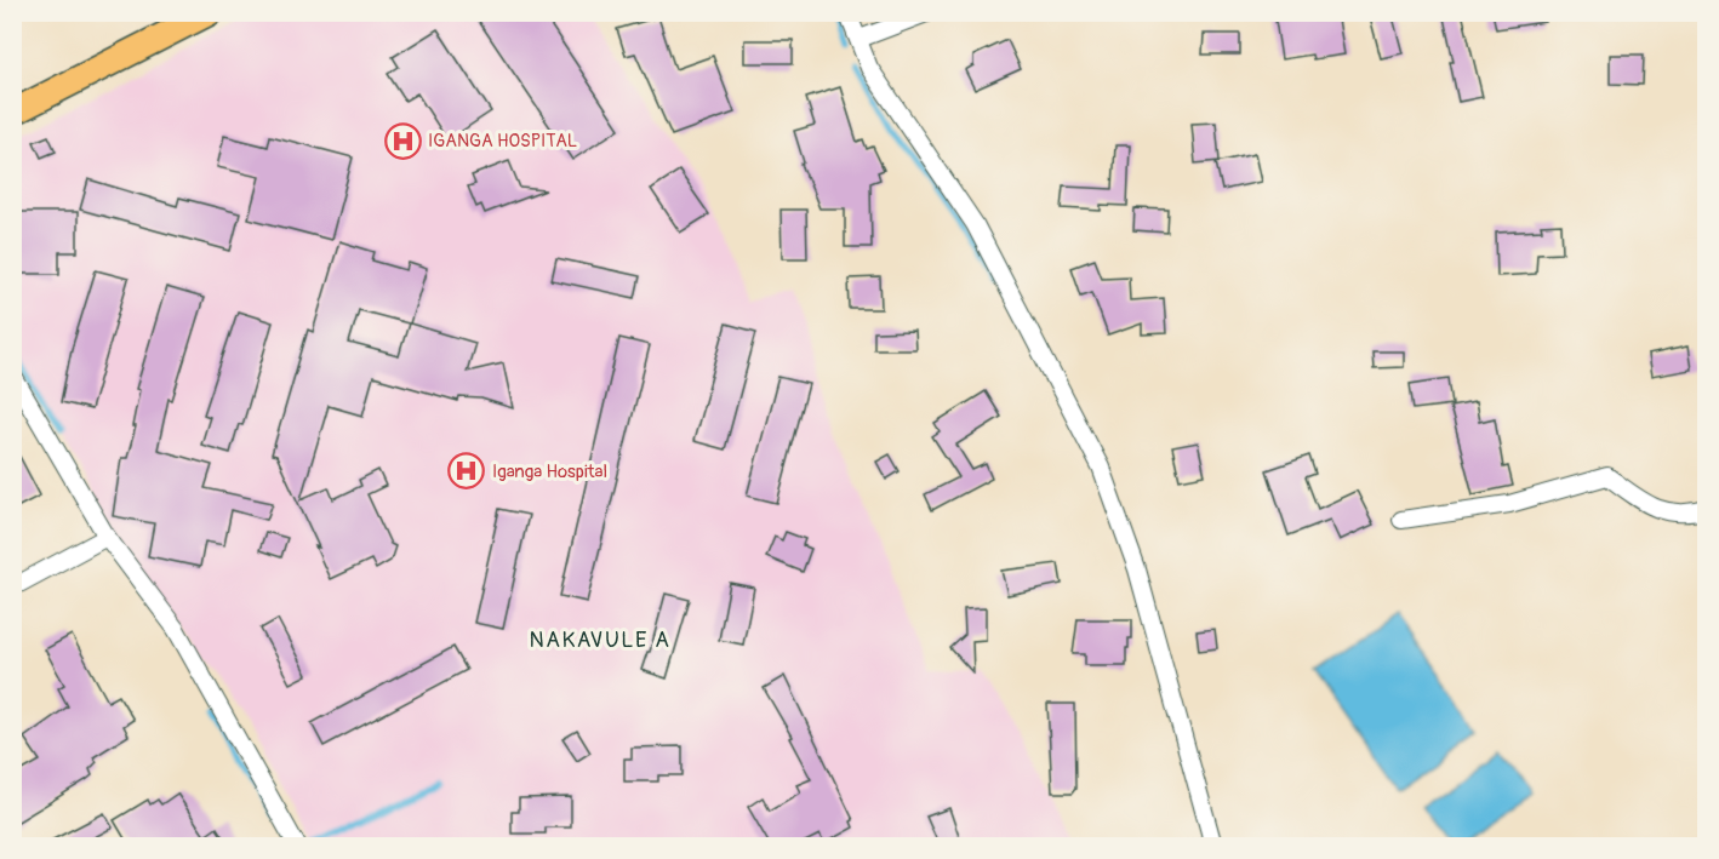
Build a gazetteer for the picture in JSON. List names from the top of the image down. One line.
{"districts":["NAKAVULE A"],"places":{"hospital":["IGANGA HOSPITAL","Iganga Hospital"]}}
